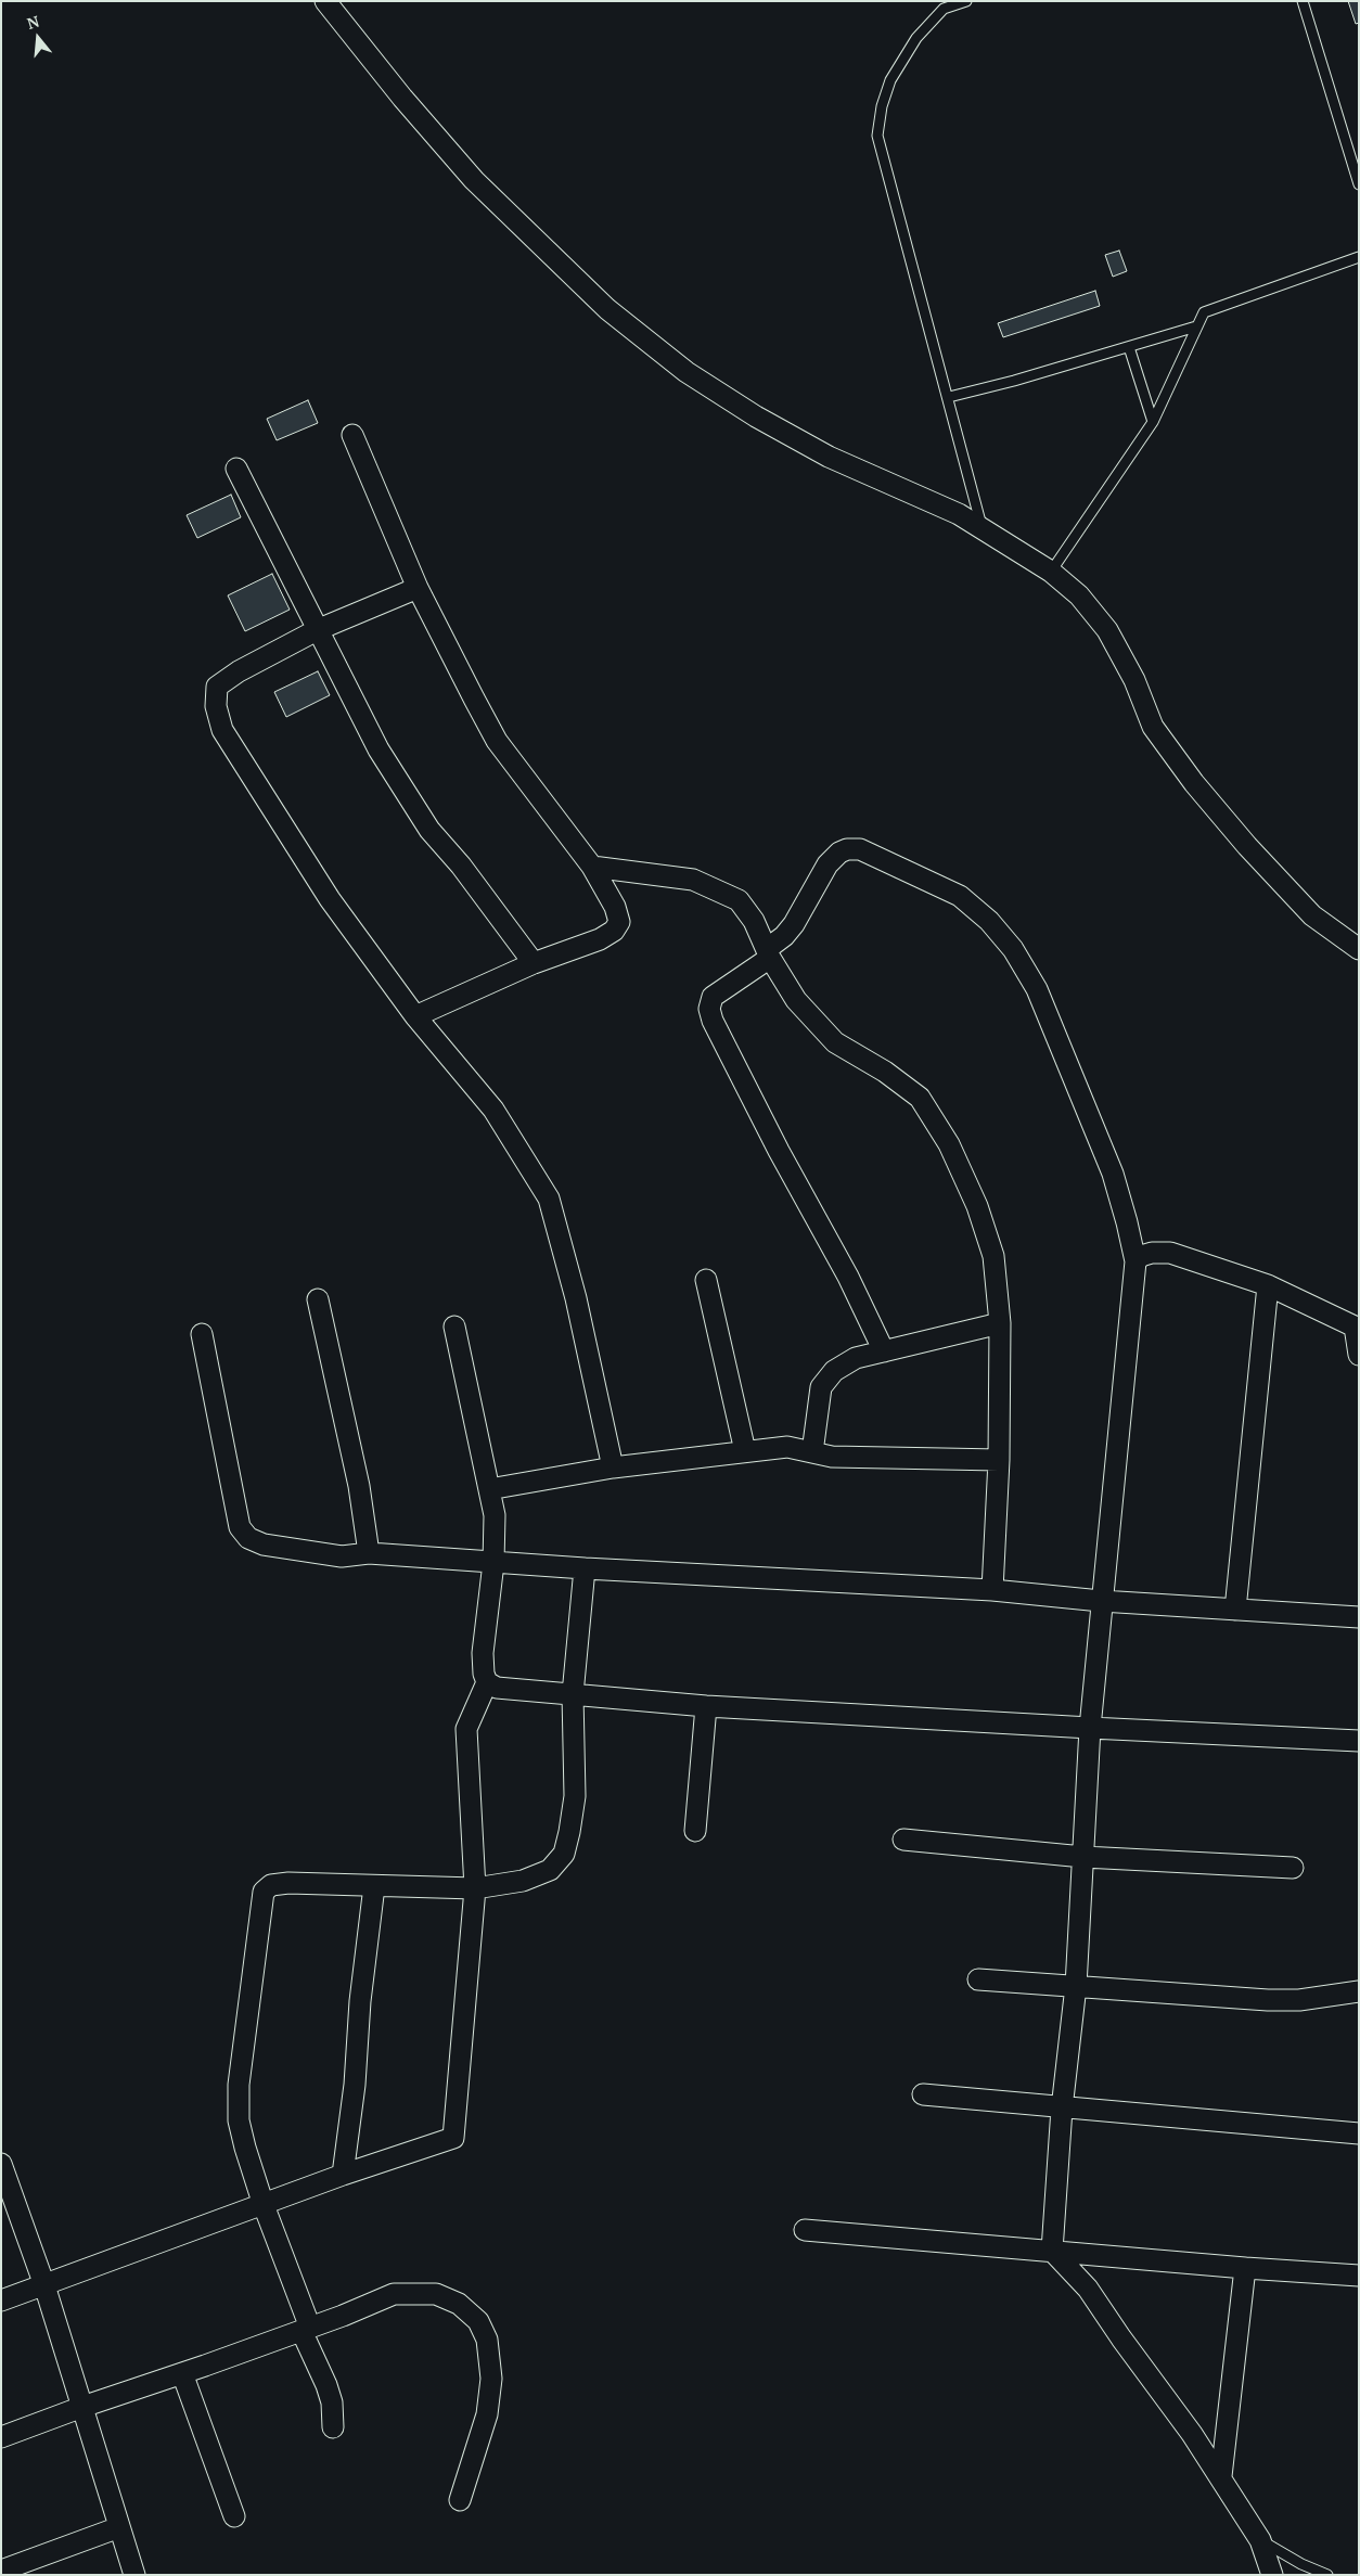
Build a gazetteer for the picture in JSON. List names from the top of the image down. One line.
{"north":"top"}
